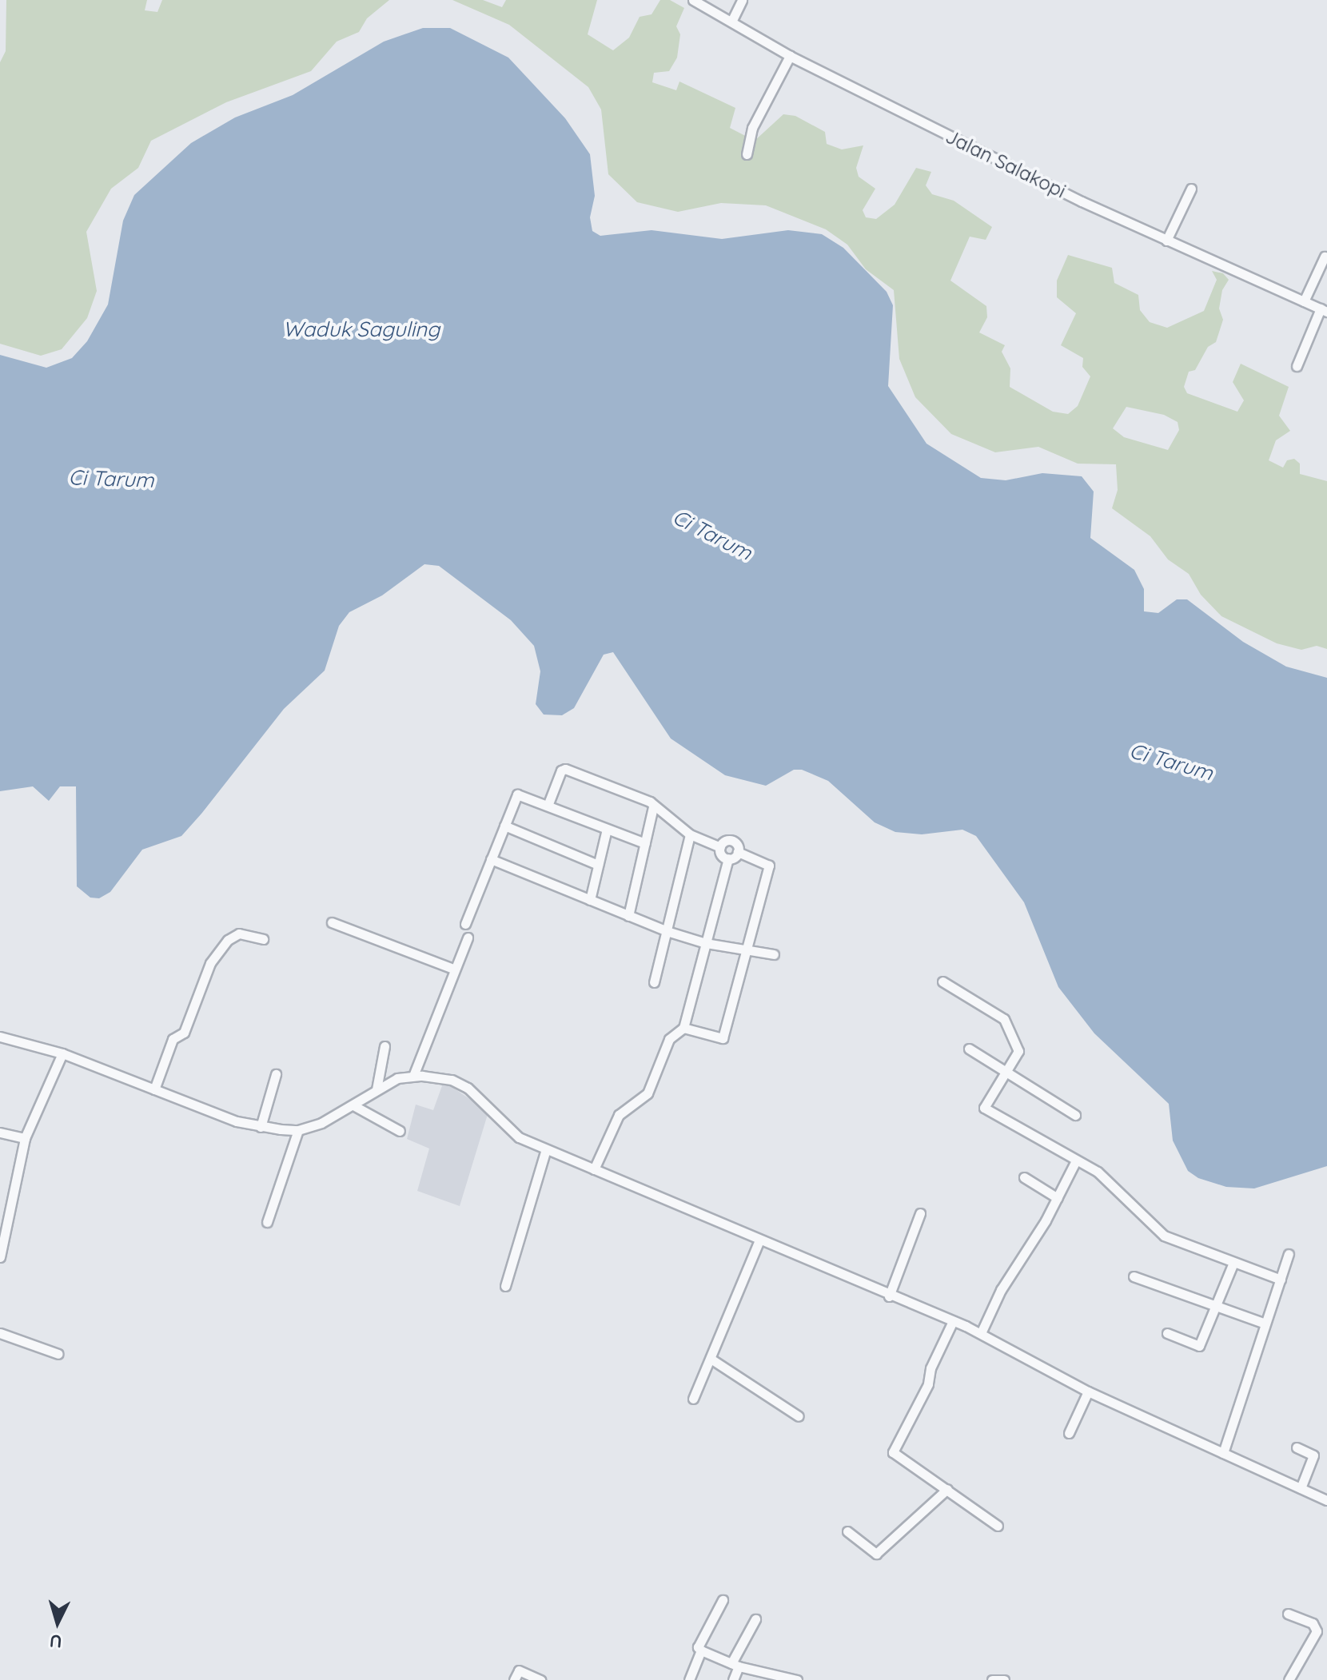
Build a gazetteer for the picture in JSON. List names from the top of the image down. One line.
{"streets":{"street":["Jalan Salakopi"]},"water":["Waduk Saguling","Ci Tarum"],"north":"bottom"}
